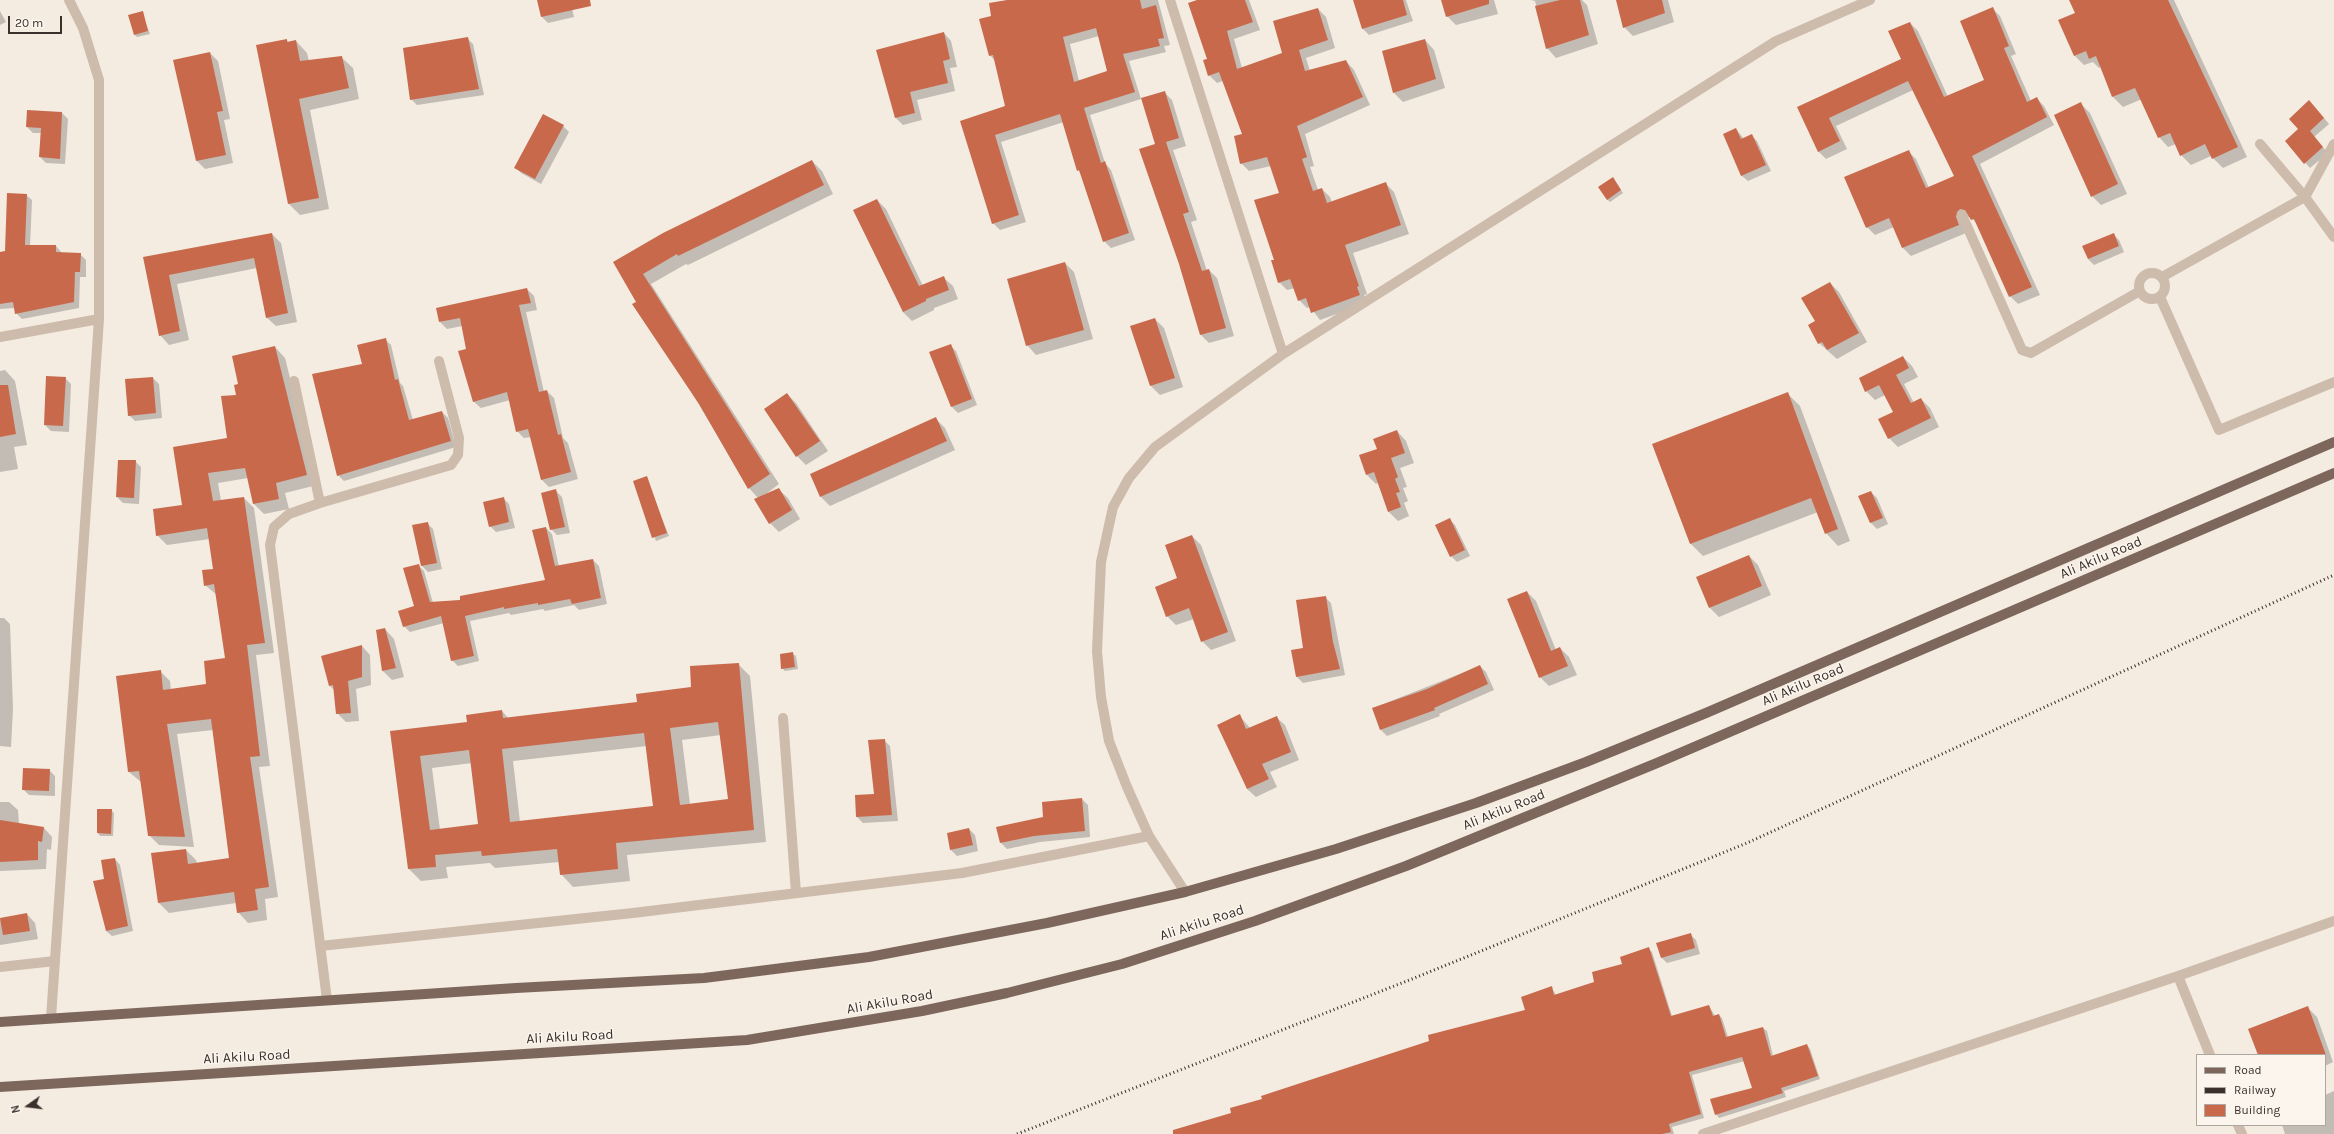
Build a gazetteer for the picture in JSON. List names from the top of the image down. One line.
{"streets":{"main road":["Ali Akilu Road"]},"legend":["Road","Railway","Building"],"scale_bar":"20 m","north":"left"}
